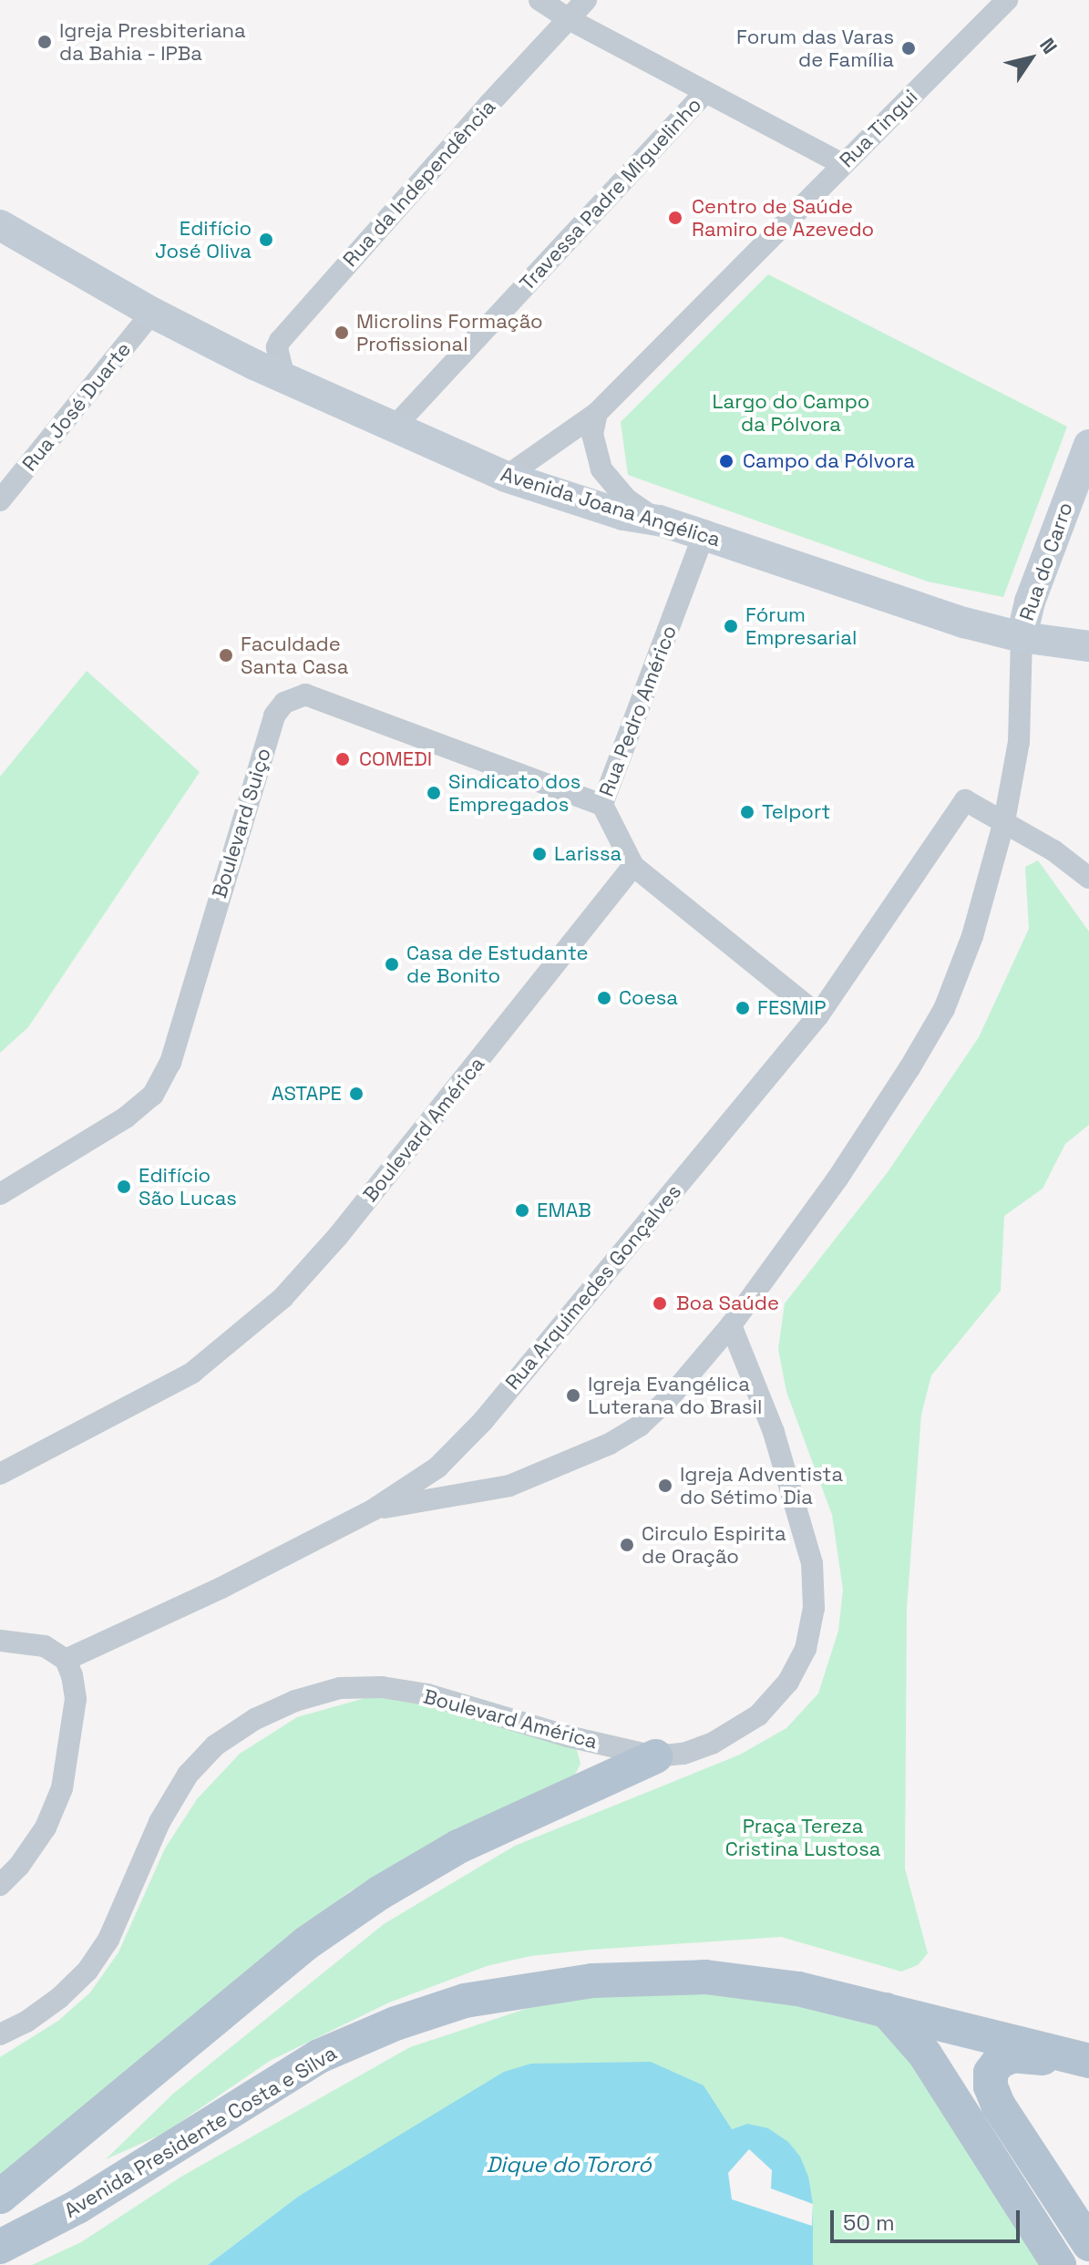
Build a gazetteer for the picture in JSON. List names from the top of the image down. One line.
{"streets":{"main road":["Avenida Joana Angélica","Rua do Carro","Avenida Presidente Costa e Silva"],"street":["Rua Tingui","Rua da Independência","Travessa Padre Miguelinho","Rua José Duarte","Rua Pedro Américo","Boulevard Suiço","Boulevard América","Rua Arquimedes Gonçalves"]},"crossings":[["Rua Tingui","Avenida Joana Angélica"],["Rua da Independência","Avenida Joana Angélica"],["Travessa Padre Miguelinho","Avenida Joana Angélica"],["Rua José Duarte","Avenida Joana Angélica"],["Avenida Joana Angélica","Rua do Carro"],["Avenida Joana Angélica","Rua Pedro Américo"],["Rua Pedro Américo","Boulevard Suiço"],["Rua Pedro Américo","Boulevard América"],["Rua Pedro Américo","Rua Arquimedes Gonçalves"]],"water":["Dique do Tororó"],"parks":["Largo do Campo da Pólvora","Praça Tereza Cristina Lustosa"],"places":["Igreja Presbiteriana da Bahia - IPBa","Forum das Varas de Família","Centro de Saúde Ramiro de Azevedo","Edifício José Oliva","Microlins Formação Profissional","Campo da Pólvora","Fórum Empresarial","Faculdade Santa Casa","COMEDI","Sindicato dos Empregados","Telport","Larissa","Casa de Estudante de Bonito","Coesa","FESMIP","ASTAPE","Edifício São Lucas","EMAB","Boa Saúde","Igreja Evangélica Luterana do Brasil","Igreja Adventista do Sétimo Dia","Circulo Espirita de Oração"],"scale_bar":"50 m","north":"top right"}
